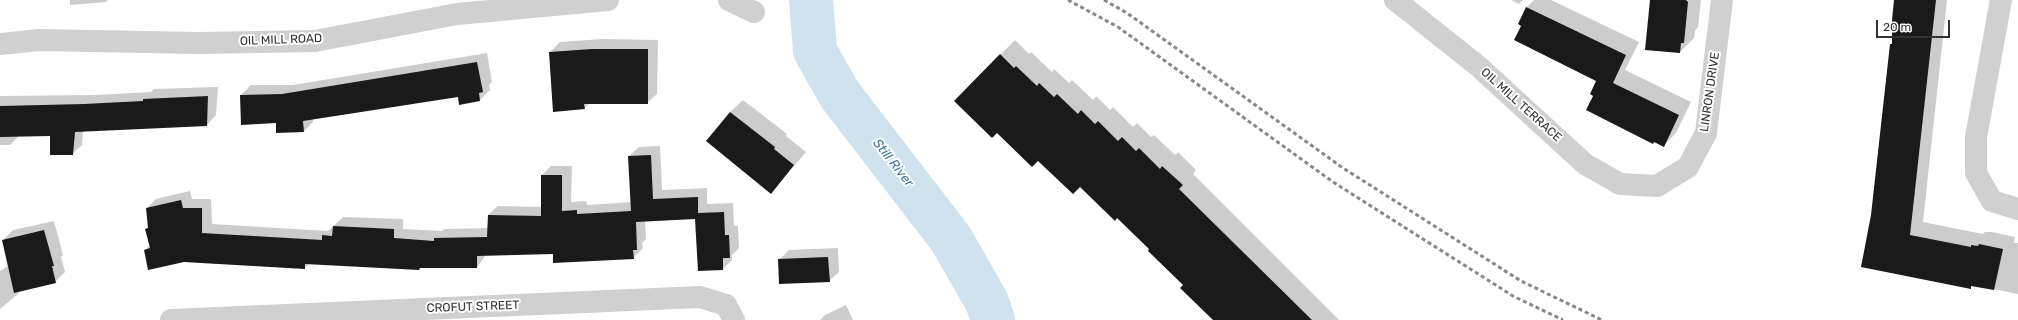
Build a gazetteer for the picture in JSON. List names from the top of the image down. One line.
{"streets":{"street":["OIL MILL ROAD","LINRON DRIVE","OIL MILL TERRACE","CROFUT STREET"]},"crossings":[["LINRON DRIVE","OIL MILL TERRACE"]],"water":["Still River"],"scale_bar":"20 m"}
